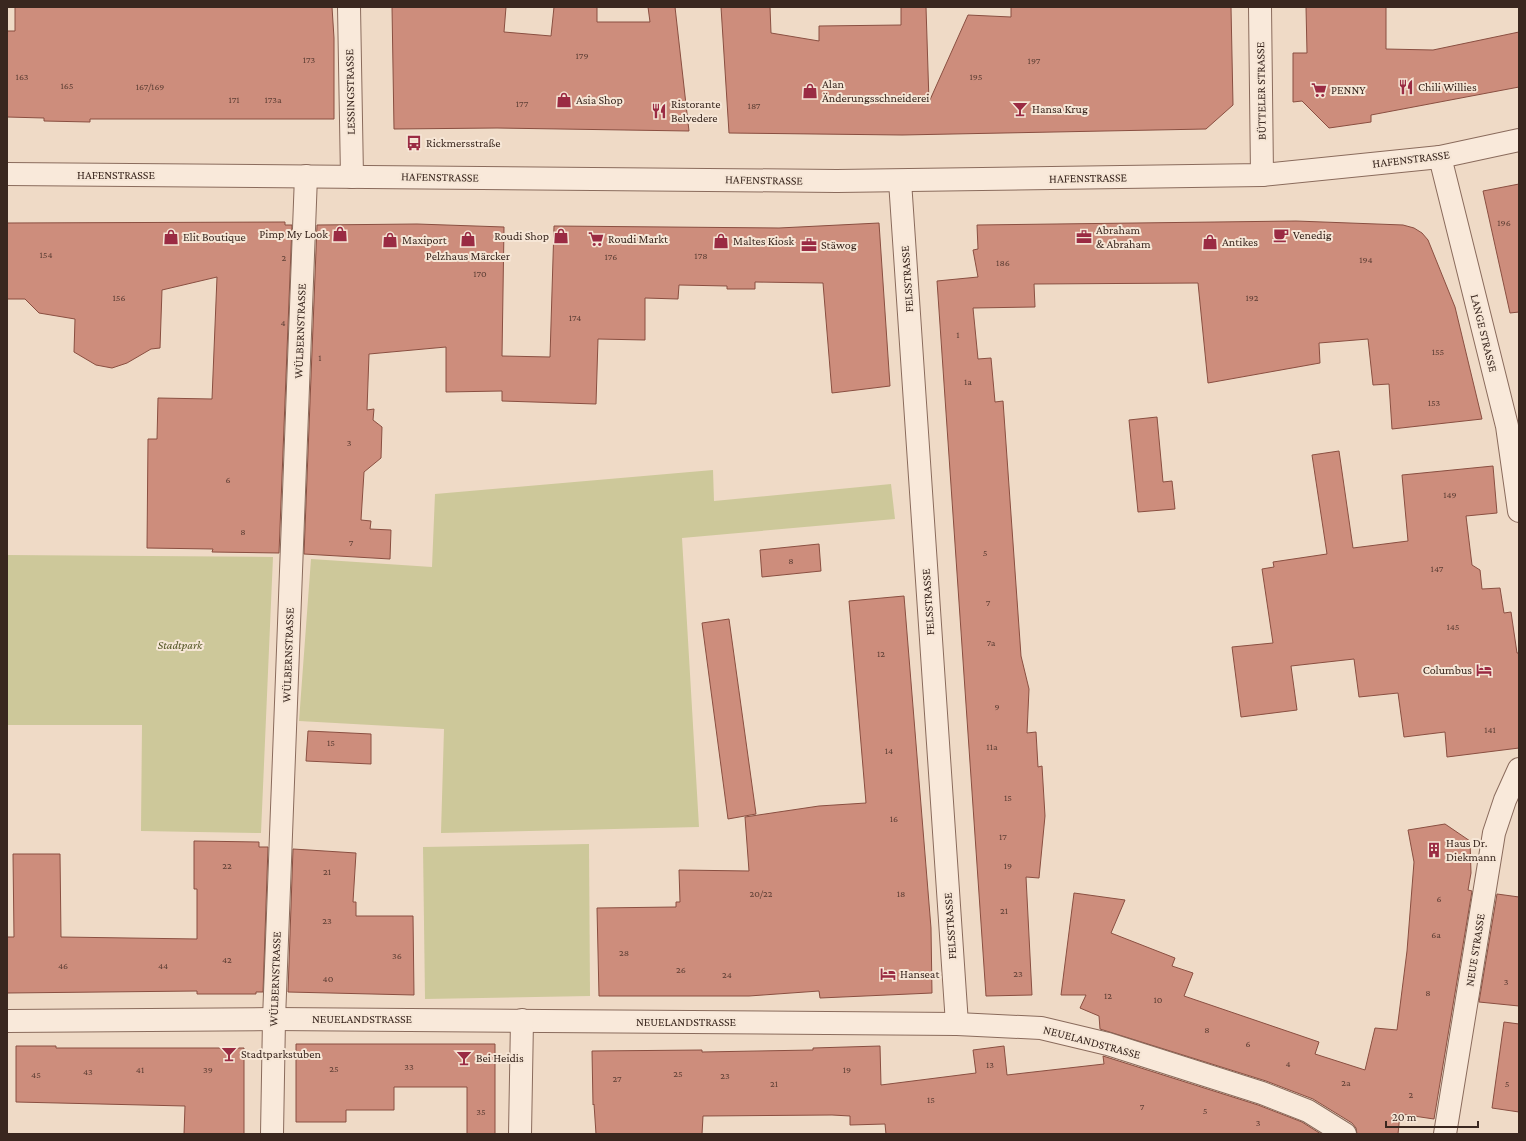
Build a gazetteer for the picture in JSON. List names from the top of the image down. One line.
{"streets":{"street":["BÜTTELER STRASSE","LESSINGSTRASSE","HAFENSTRASSE","FELSSTRASSE","WÜLBERNSTRASSE","LANGE STRASSE","NEUE STRASSE","NEUELANDSTRASSE"]},"crossings":[["BÜTTELER STRASSE","HAFENSTRASSE"],["LESSINGSTRASSE","HAFENSTRASSE"],["HAFENSTRASSE","FELSSTRASSE"],["HAFENSTRASSE","WÜLBERNSTRASSE"],["HAFENSTRASSE","LANGE STRASSE"],["FELSSTRASSE","NEUELANDSTRASSE"],["WÜLBERNSTRASSE","NEUELANDSTRASSE"]],"parks":["Stadtpark"],"places":{"restaurant":["Chili Willies","Ristorante Belvedere"],"supermarket":["PENNY","Roudi Markt"],"shop":["Alan Änderungsschneiderei","Asia Shop","Pimp My Look","Roudi Shop","Elit Boutique","Pelzhaus Märcker","Maxiport","Maltes Kiosk","Antikes"],"bar":["Hansa Krug","Stadtparkstuben","Bei Heidis"],"bus stop":["Rickmersstraße"],"cafe":["Venedig"],"office":["Abraham & Abraham","Stäwog"],"hotel":["Columbus","Hanseat"],"building":["Haus Dr. Diekmann"]},"house_numbers":["179","173","197","163","195","165","167/169","171","173a","177","187","196","154","178","176","2","194","186","170","156","192","174","4","1","155","1","1a","153","3","6","149","8","7","5","8","147","7","145","7a","12","9","141","15","11a","14","15","16","17","22","19","21","20/22","18","6","21","23","6a","28","36","42","46","44","26","23","24","40","3","8","12","10","8","6","4","13","33","25","41","39","19","43","25","45","23","27","2a","21","5","2","15","7","5","35","3"],"scale_bar":"20 m"}
